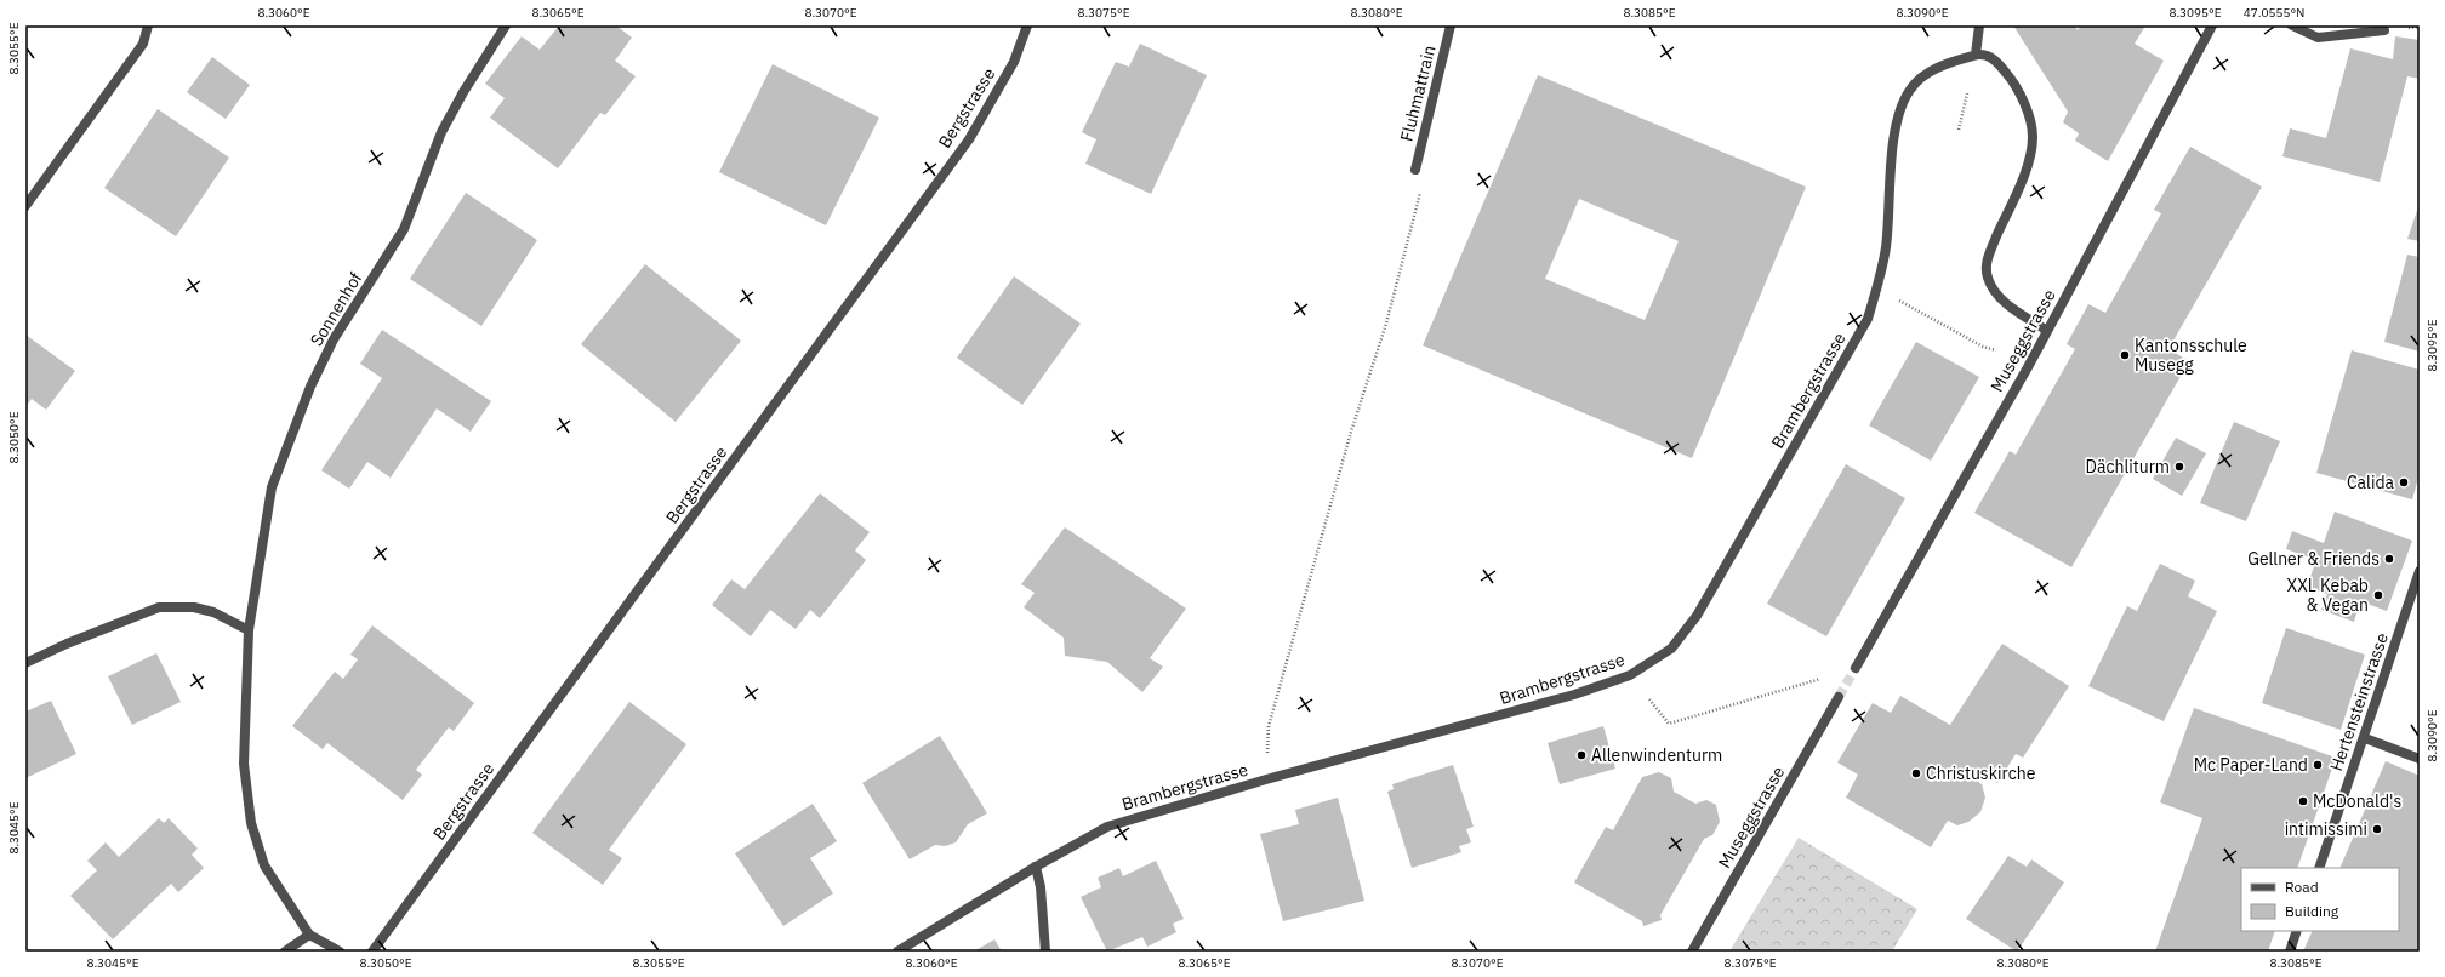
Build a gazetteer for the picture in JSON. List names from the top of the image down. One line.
{"streets":{"street":["Fluhmattrain","Bergstrasse","Sonnenhof","Museggstrasse","Brambergstrasse","Hertensteinstrasse"]},"places":["Kantonsschule Musegg","Dächliturm","Calida","Gellner & Friends","XXL Kebab & Vegan","Allenwindenturm","Mc Paper-Land","Christuskirche","McDonald's","intimissimi"],"legend":["Road","Building"],"coordinates":["8.3060°E","8.3065°E","8.3070°E","8.3075°E","8.3080°E","8.3085°E","8.3090°E","8.3095°E","47.0555°N","8.3055°E","8.3050°E","8.3045°E"]}
